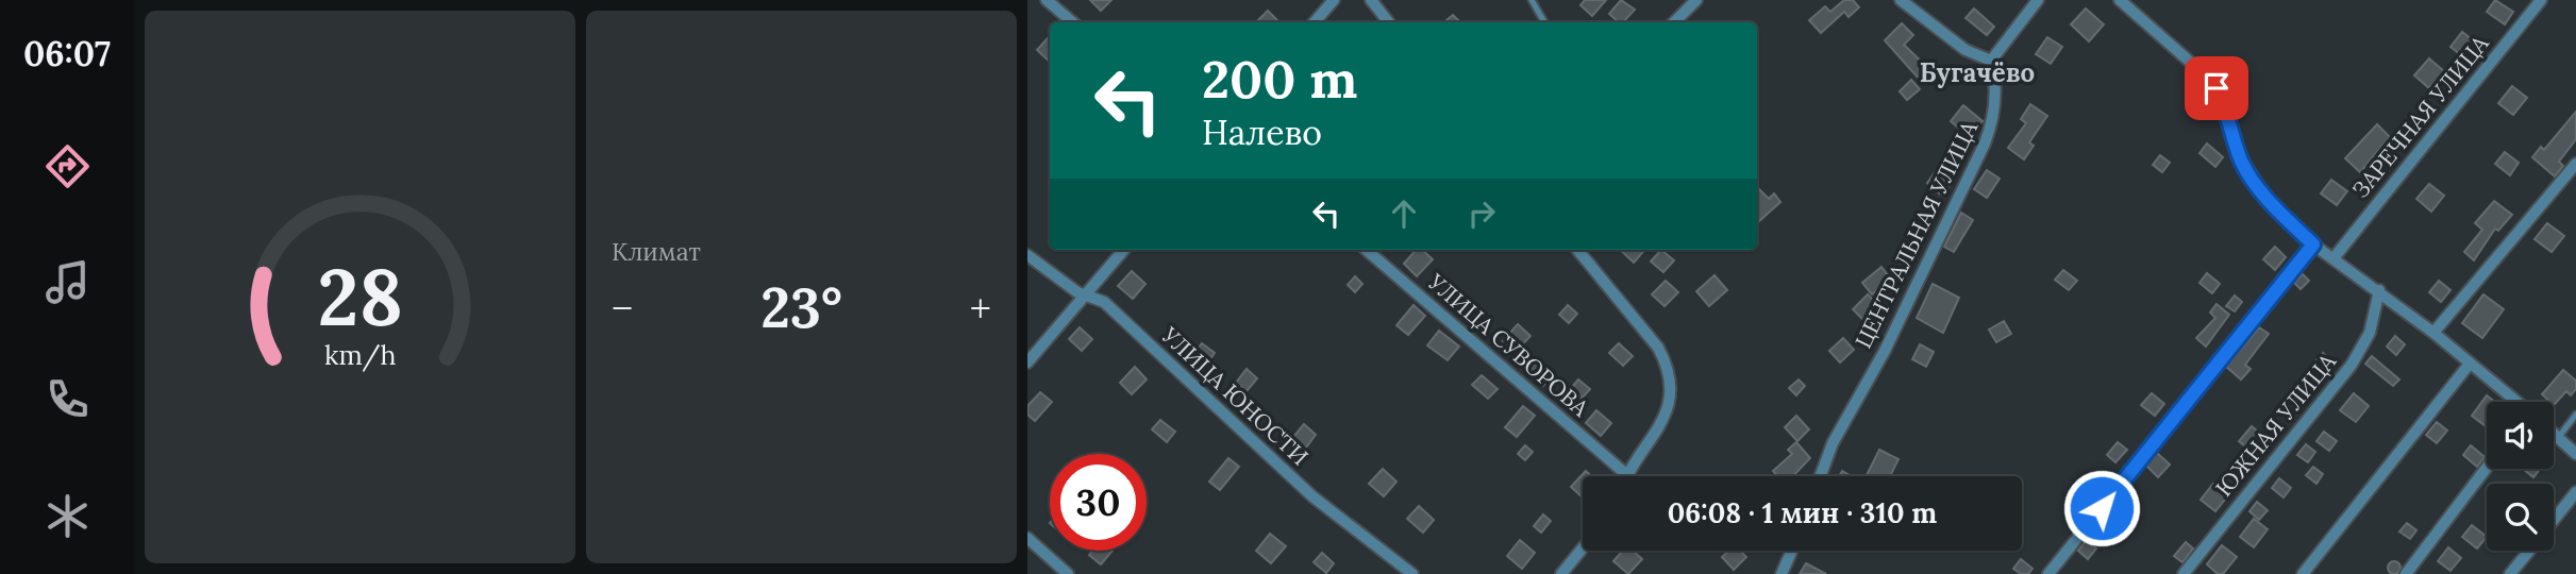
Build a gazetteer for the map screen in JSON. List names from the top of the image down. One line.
{"streets":{"street":["ЗАРЕЧНАЯ УЛИЦА","ЦЕНТРАЛЬНАЯ УЛИЦА","УЛИЦА СУВОРОВА","УЛИЦА ЮНОСТИ","ЮЖНАЯ УЛИЦА"]},"districts":["Бугачёво"],"page":{"tabs":"06:07","tile":"Климат","turn":["200 m","Налево"],"heat":["−","23°","+"],"limit":"30","trip":"06:08 · 1 мин · 310 m","gauge":["28","km/h"]}}
